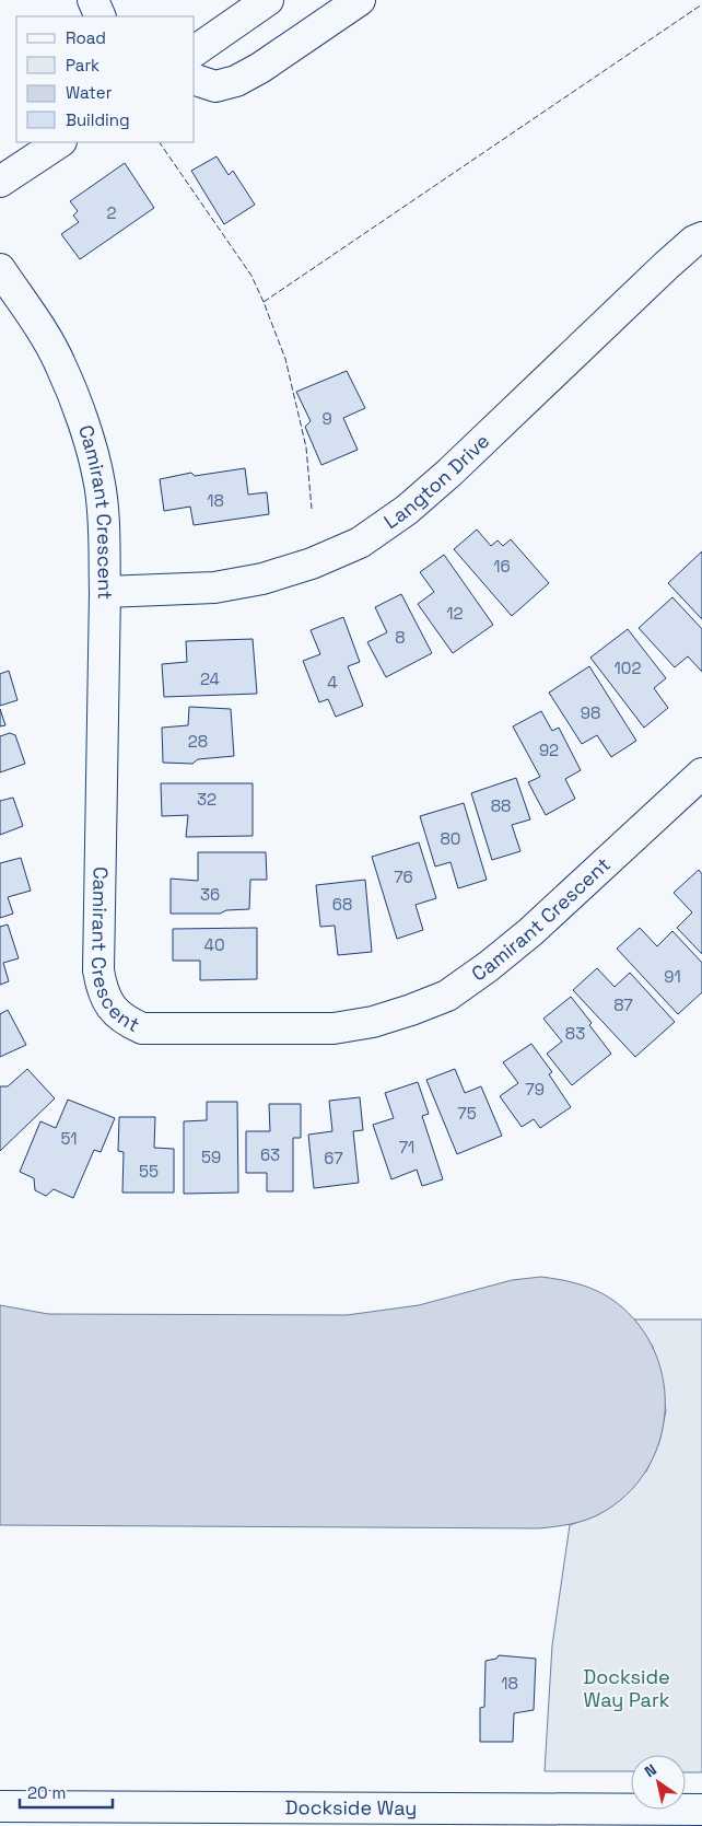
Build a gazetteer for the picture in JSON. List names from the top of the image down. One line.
{"streets":{"street":["Langton Drive","Camirant Crescent","Dockside Way"]},"crossings":[["Langton Drive","Camirant Crescent"]],"parks":["Dockside Way Park"],"house_numbers":["2","9","18","16","12","8","102","24","4","98","28","92","32","88","80","76","36","68","40","91","87","83","79","75","51","71","63","59","67","55","18"],"legend":["Road","Park","Water","Building"],"scale_bar":"20 m","north":"top left"}
